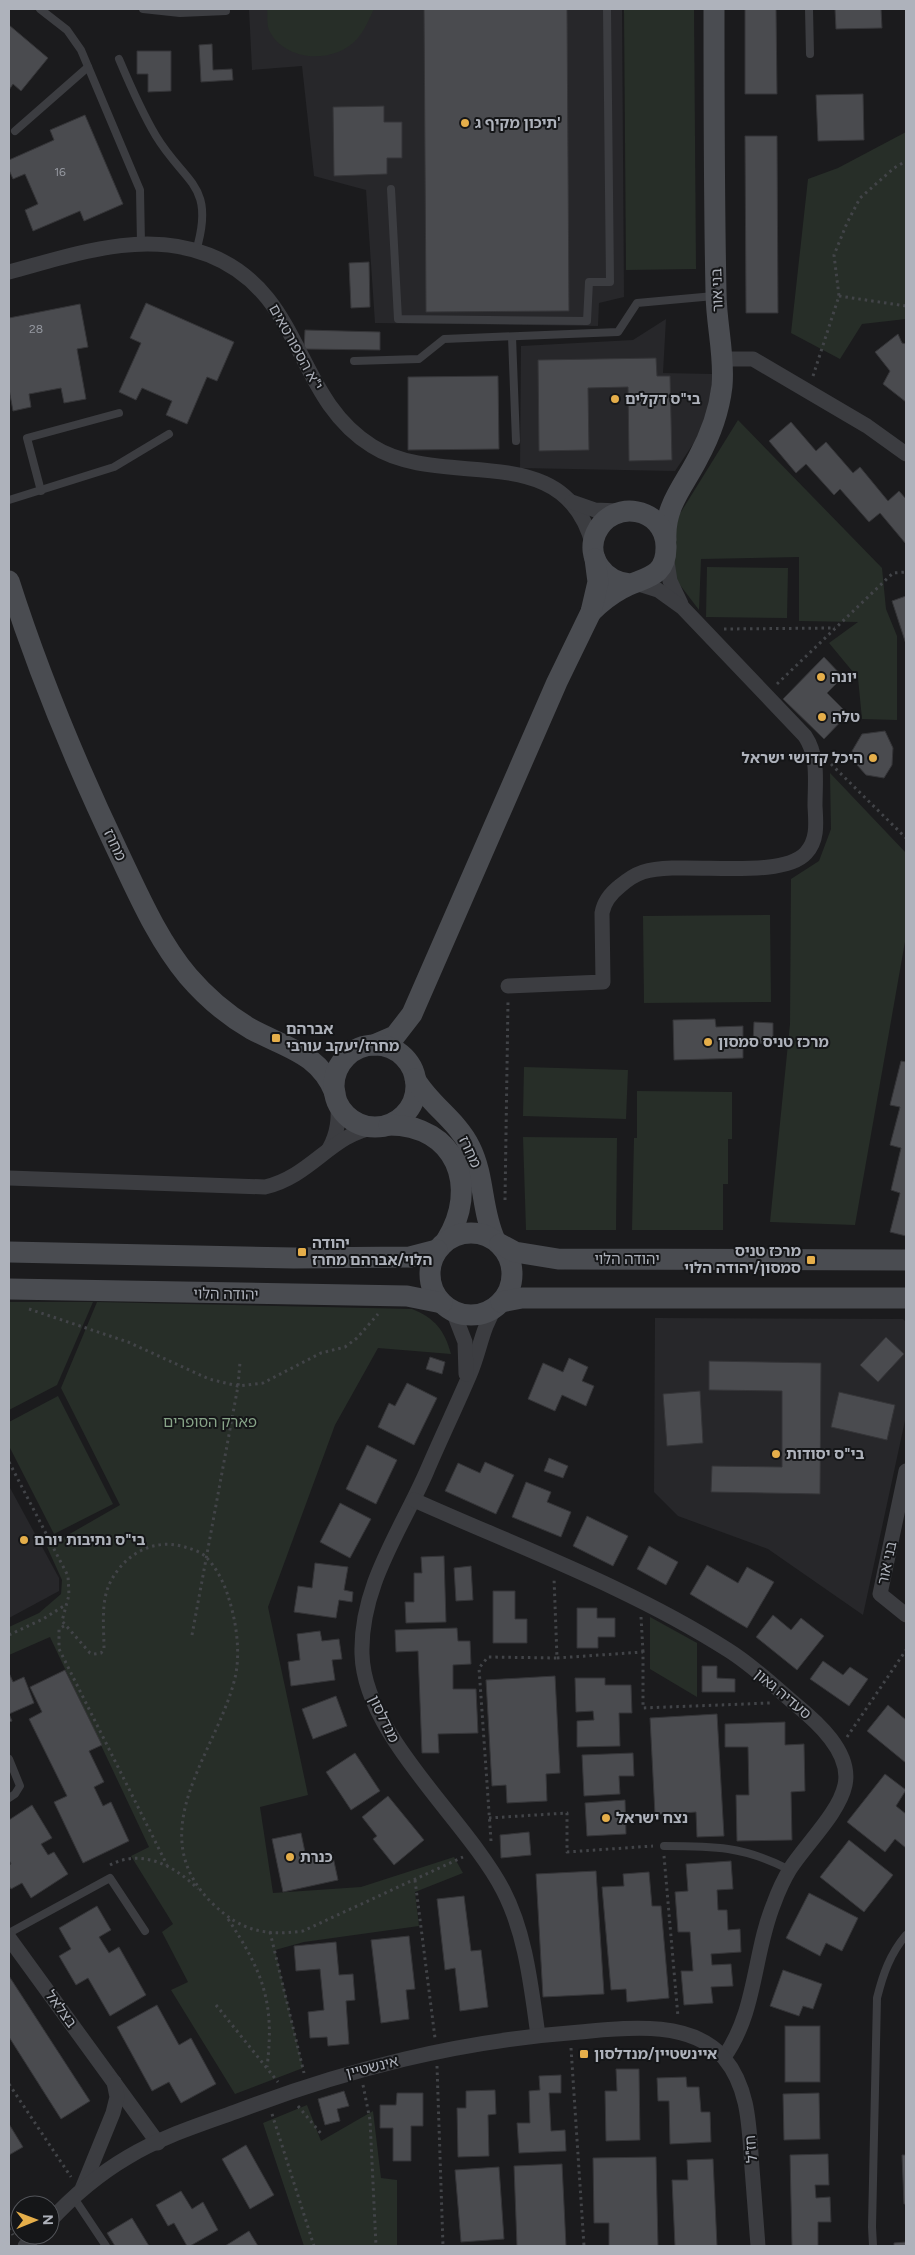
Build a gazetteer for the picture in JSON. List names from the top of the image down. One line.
{"streets":{"street":["בני אור","י\"א הספורטאים","מחרז","יהודה הלוי","סעדיה גאון","מנדלסון","בצלאל","אינשטיין","חז\"ל"]},"crossings":[["מחרז","יהודה הלוי"],["מחרז","מנדלסון"],["יהודה הלוי","מנדלסון"],["סעדיה גאון","מנדלסון"],["סעדיה גאון","אינשטיין"],["סעדיה גאון","חז\"ל"],["מנדלסון","אינשטיין"],["בצלאל","אינשטיין"],["אינשטיין","חז\"ל"]],"parks":["פארק הסופרים"],"places":{"other":["תיכון מקיף ג'","בי\"ס דקלים","יונה","טלה","היכל קדושי ישראל","מרכז טניס סמסון","בי\"ס יסודות","בי\"ס נתיבות יורם","נצח ישראל","כנרת"],"transit":["אברהם מחרז/יעקב עורבי","יהודה הלוי/אברהם מחרז","מרכז טניס סמסון/יהודה הלוי","איינשטיין/מנדלסון"]},"house_numbers":["16","28"],"north":"right"}
